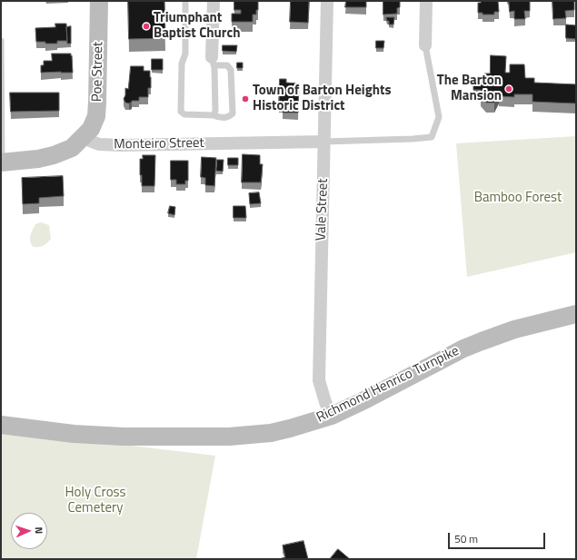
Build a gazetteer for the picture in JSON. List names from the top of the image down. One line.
{"streets":{"street":["Poe Street","Monteiro Street","Vale Street","Richmond Henrico Turnpike"]},"crossings":[["Poe Street","Monteiro Street"],["Monteiro Street","Vale Street"],["Vale Street","Richmond Henrico Turnpike"]],"parks":["Bamboo Forest","Holy Cross Cemetery"],"places":["Triumphant Baptist Church","The Barton Mansion","Town of Barton Heights Historic District"],"scale_bar":"50 m","north":"right"}
